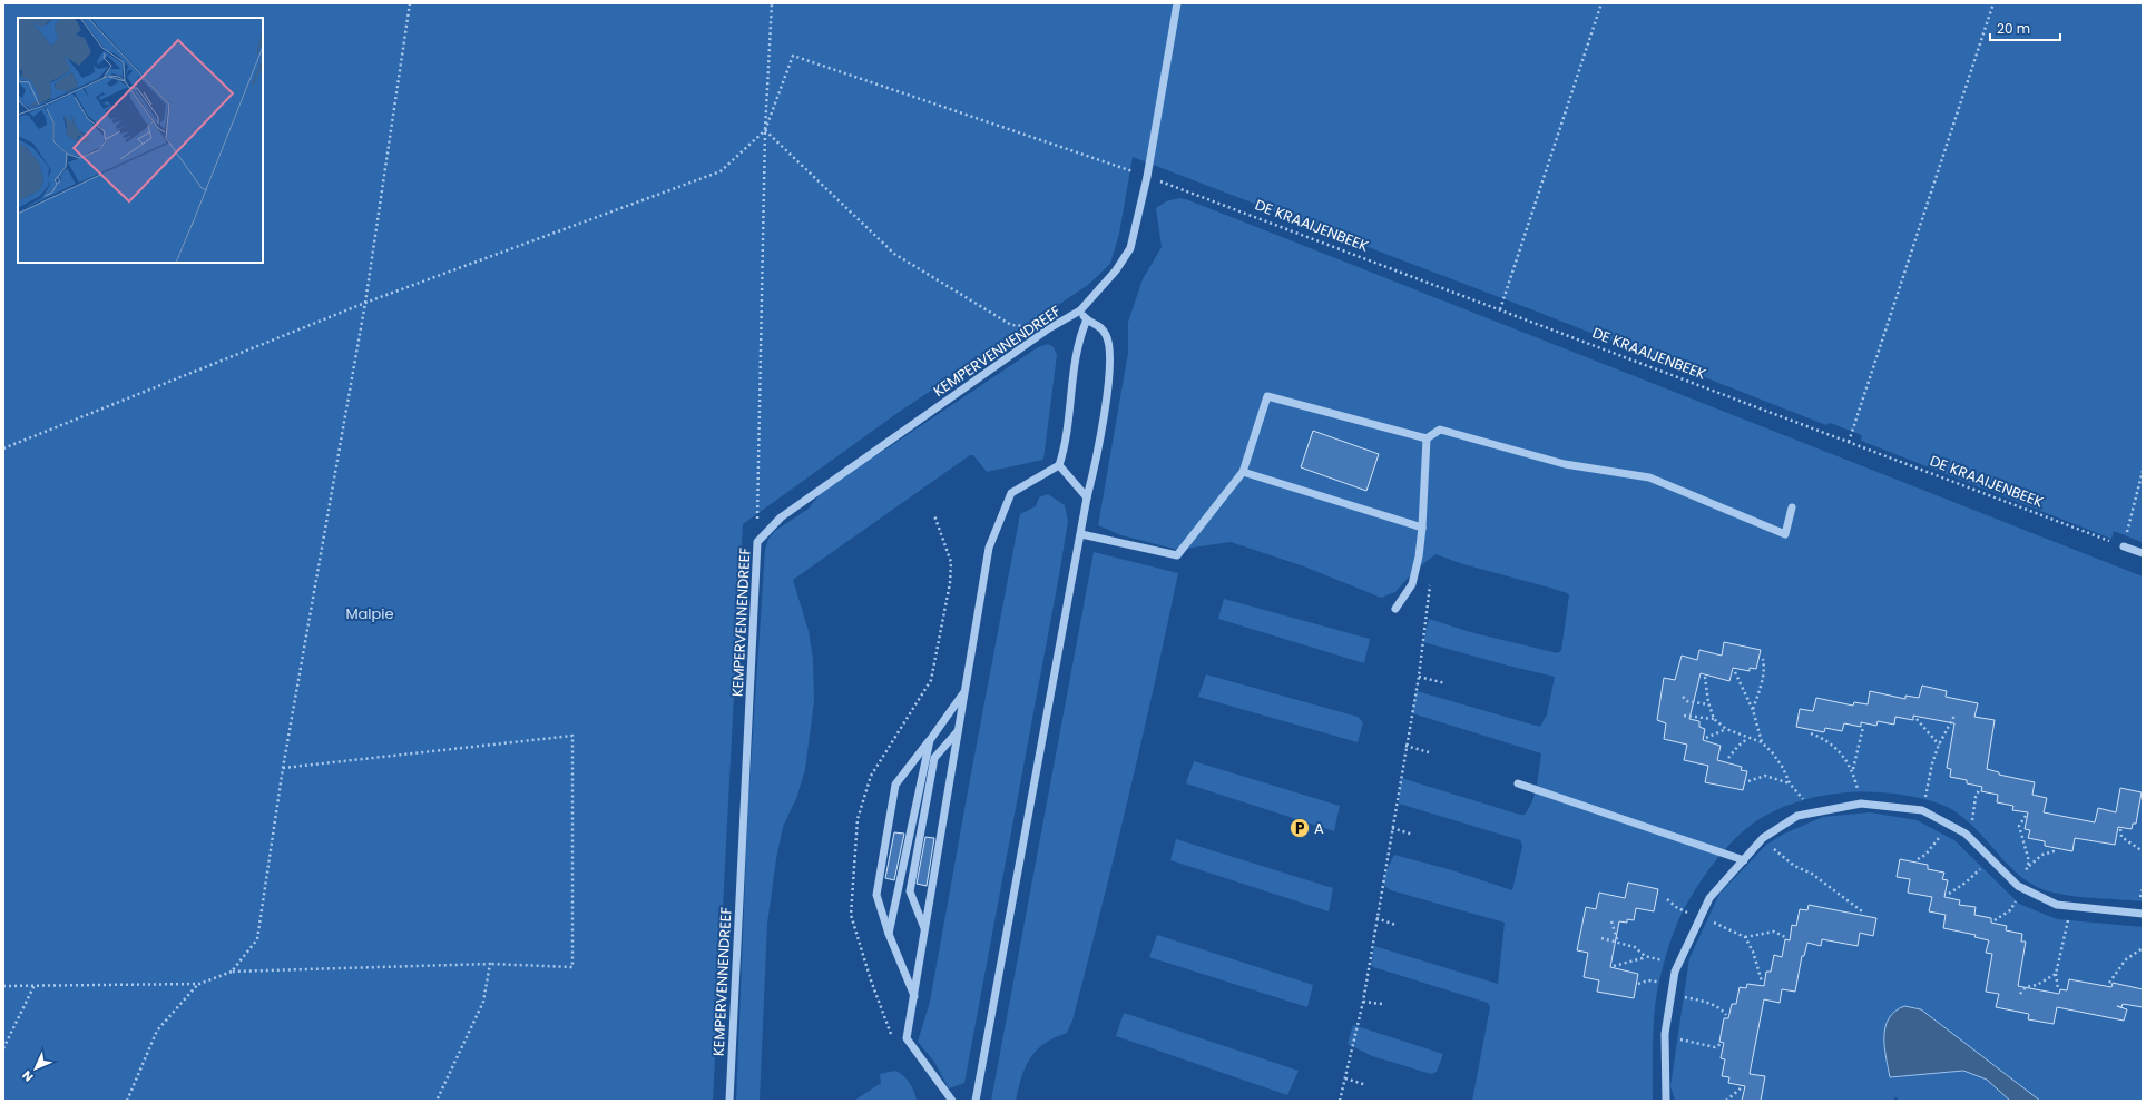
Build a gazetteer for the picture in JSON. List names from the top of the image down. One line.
{"streets":{"street":["KEMPERVENNENDREEF"],"path":["DE KRAAIJENBEEK"]},"crossings":[["DE KRAAIJENBEEK","KEMPERVENNENDREEF"]],"parks":["Malpie"],"places":{"parking":["A"]},"scale_bar":"20 m","north":"bottom left"}
